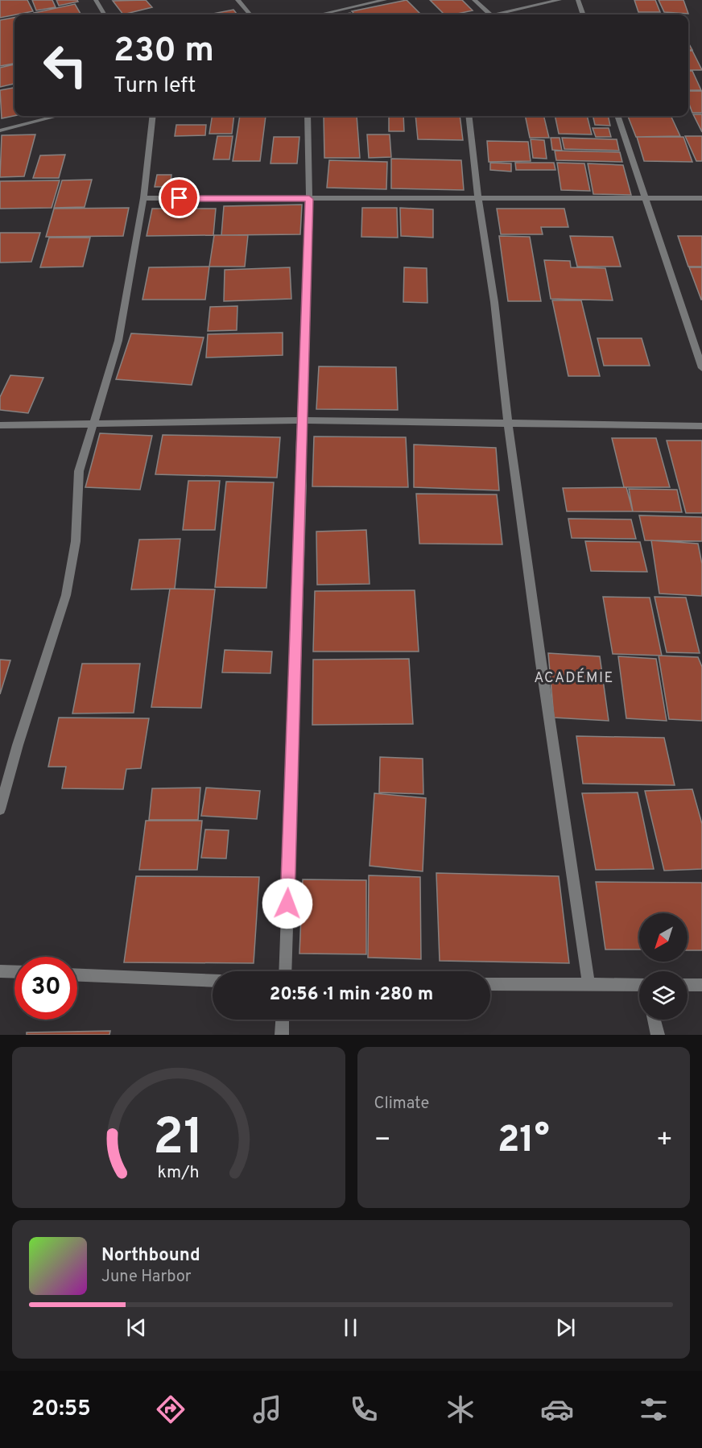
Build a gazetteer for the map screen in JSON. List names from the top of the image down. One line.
{"districts":["ACADÉMIE"],"north":"bottom left","page":{"turn":["230 m","Turn left"],"limit":"30","trip":"20:56 · 1 min · 280 m","tile":"Climate","heat":["−","21°","+"],"song":["Northbound","June Harbor"],"tabs":"20:55","gauge":["21","km/h"]}}
